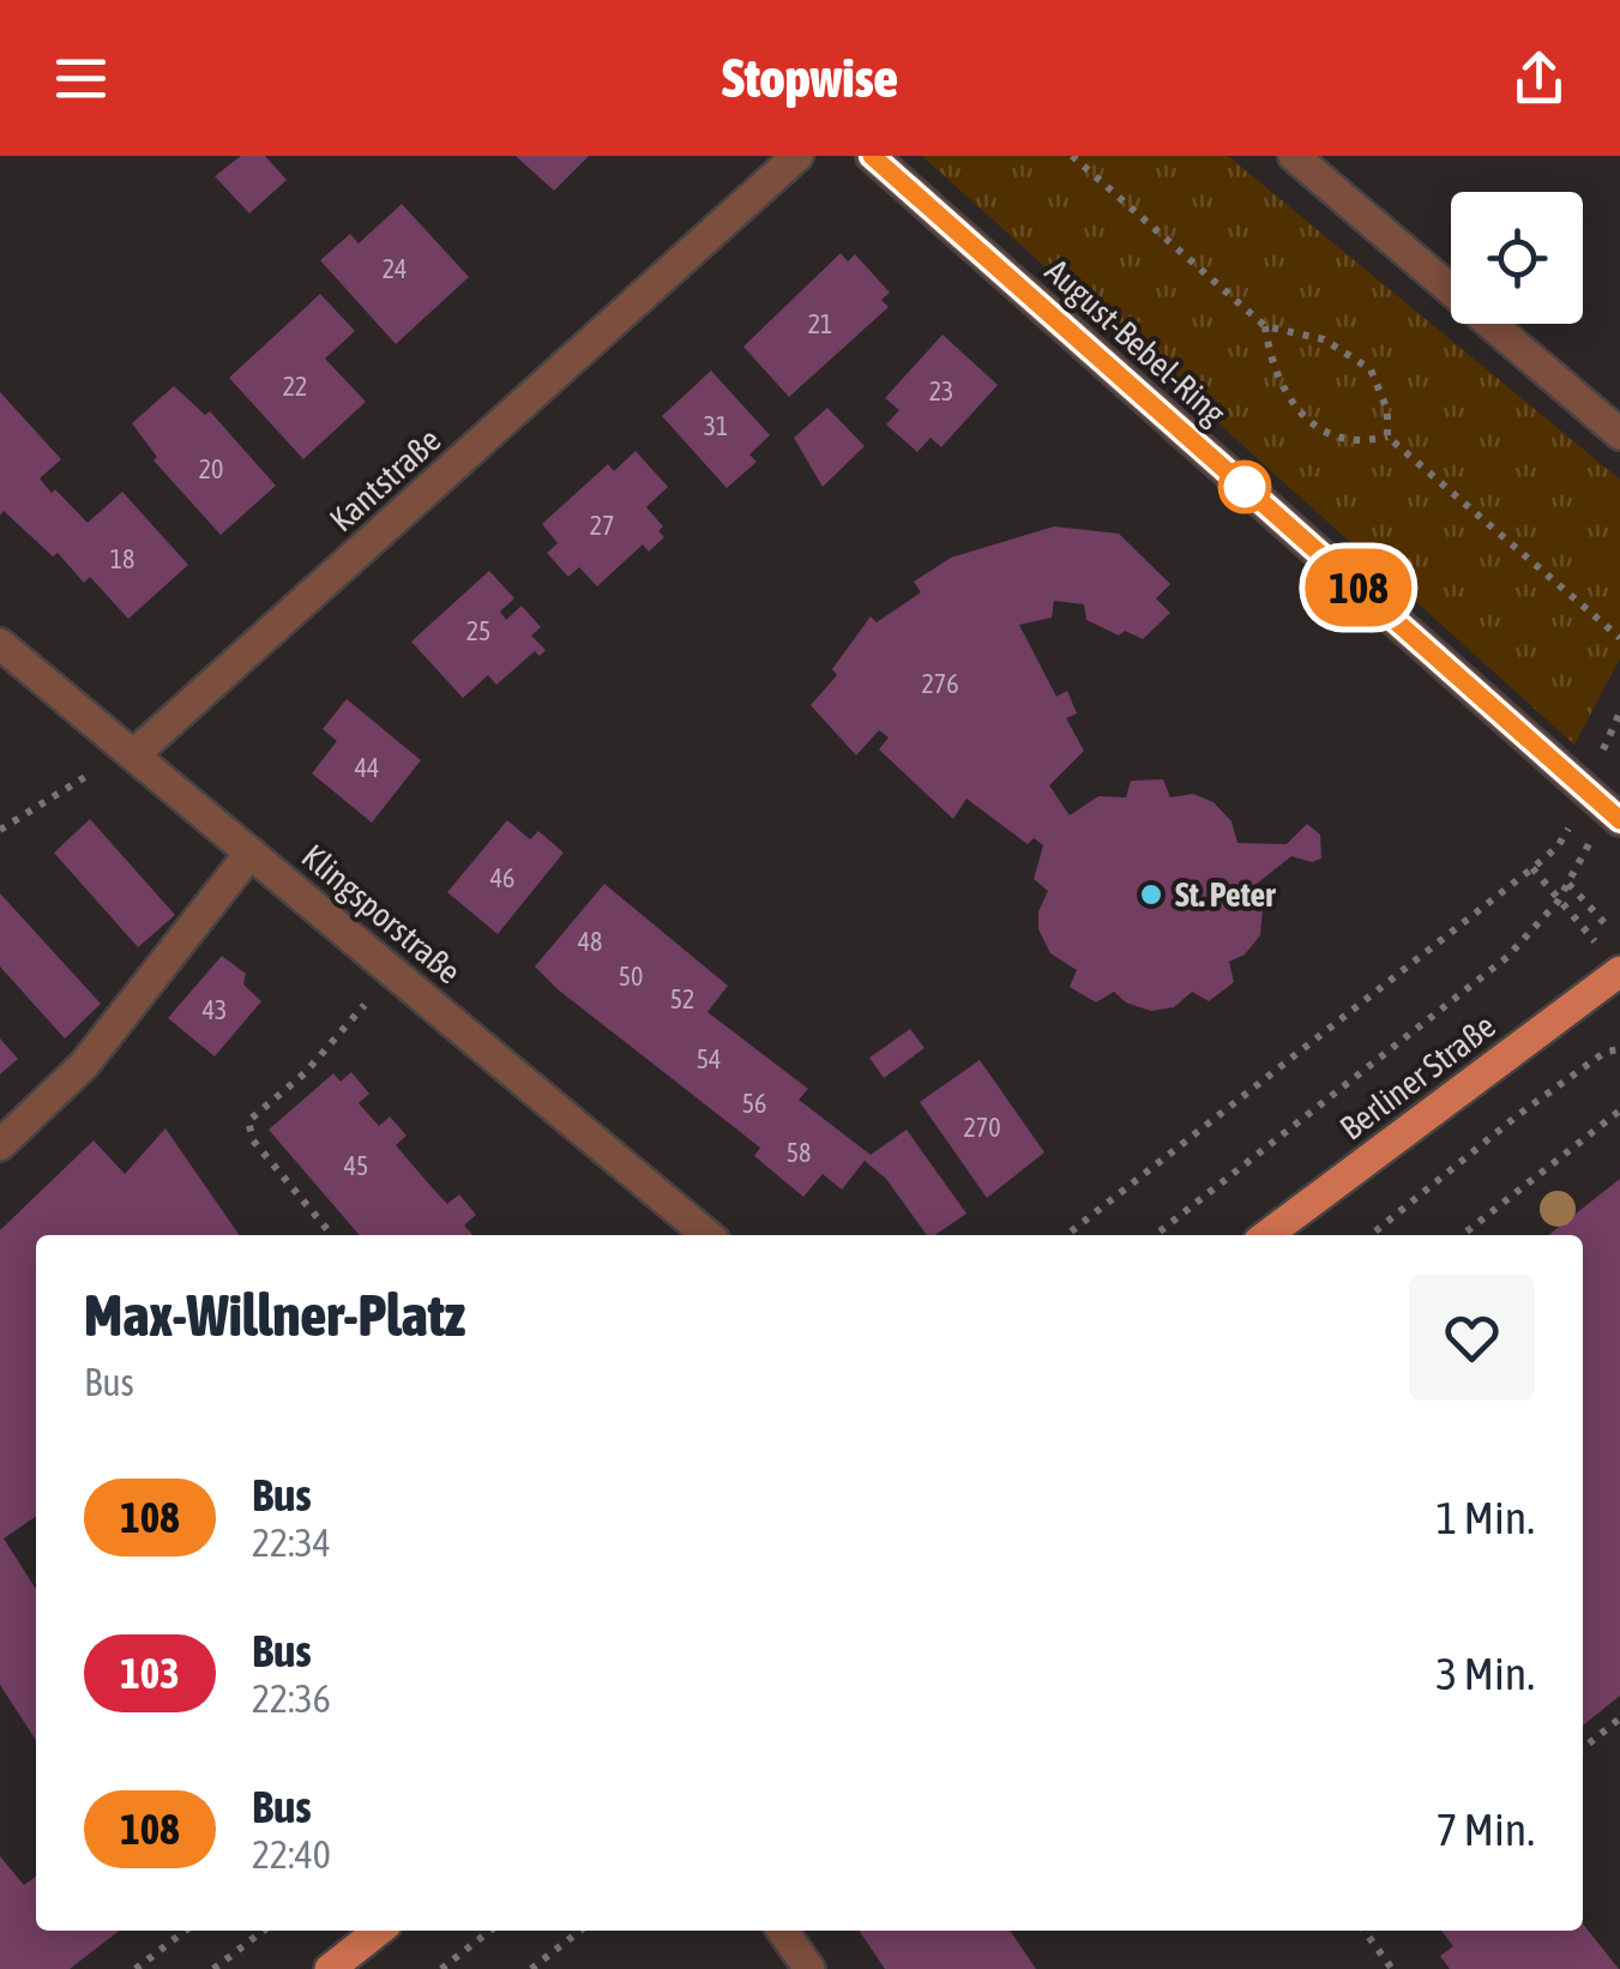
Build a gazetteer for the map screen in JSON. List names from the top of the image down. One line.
{"streets":{"main road":["Berliner Straße"],"street":["August-Bebel-Ring","Kantstraße","Klingsporstraße"]},"crossings":[["Kantstraße","Klingsporstraße"]],"places":["St. Peter"],"lines":["bus line 108"],"house_numbers":["24","21","22","23","31","20","27","18","25","276","44","46","48","50","52","43","54","56","270","58","45"],"page":{"header":"Stopwise","on_map":"108","heading":["Max-Willner-Platz","Bus"],"list":[{"mark":"108","name":"Bus","note":"22:34","value":"1 Min."},{"mark":"103","name":"Bus","note":"22:36","value":"3 Min."},{"mark":"108","name":"Bus","note":"22:40","value":"7 Min."}]}}
